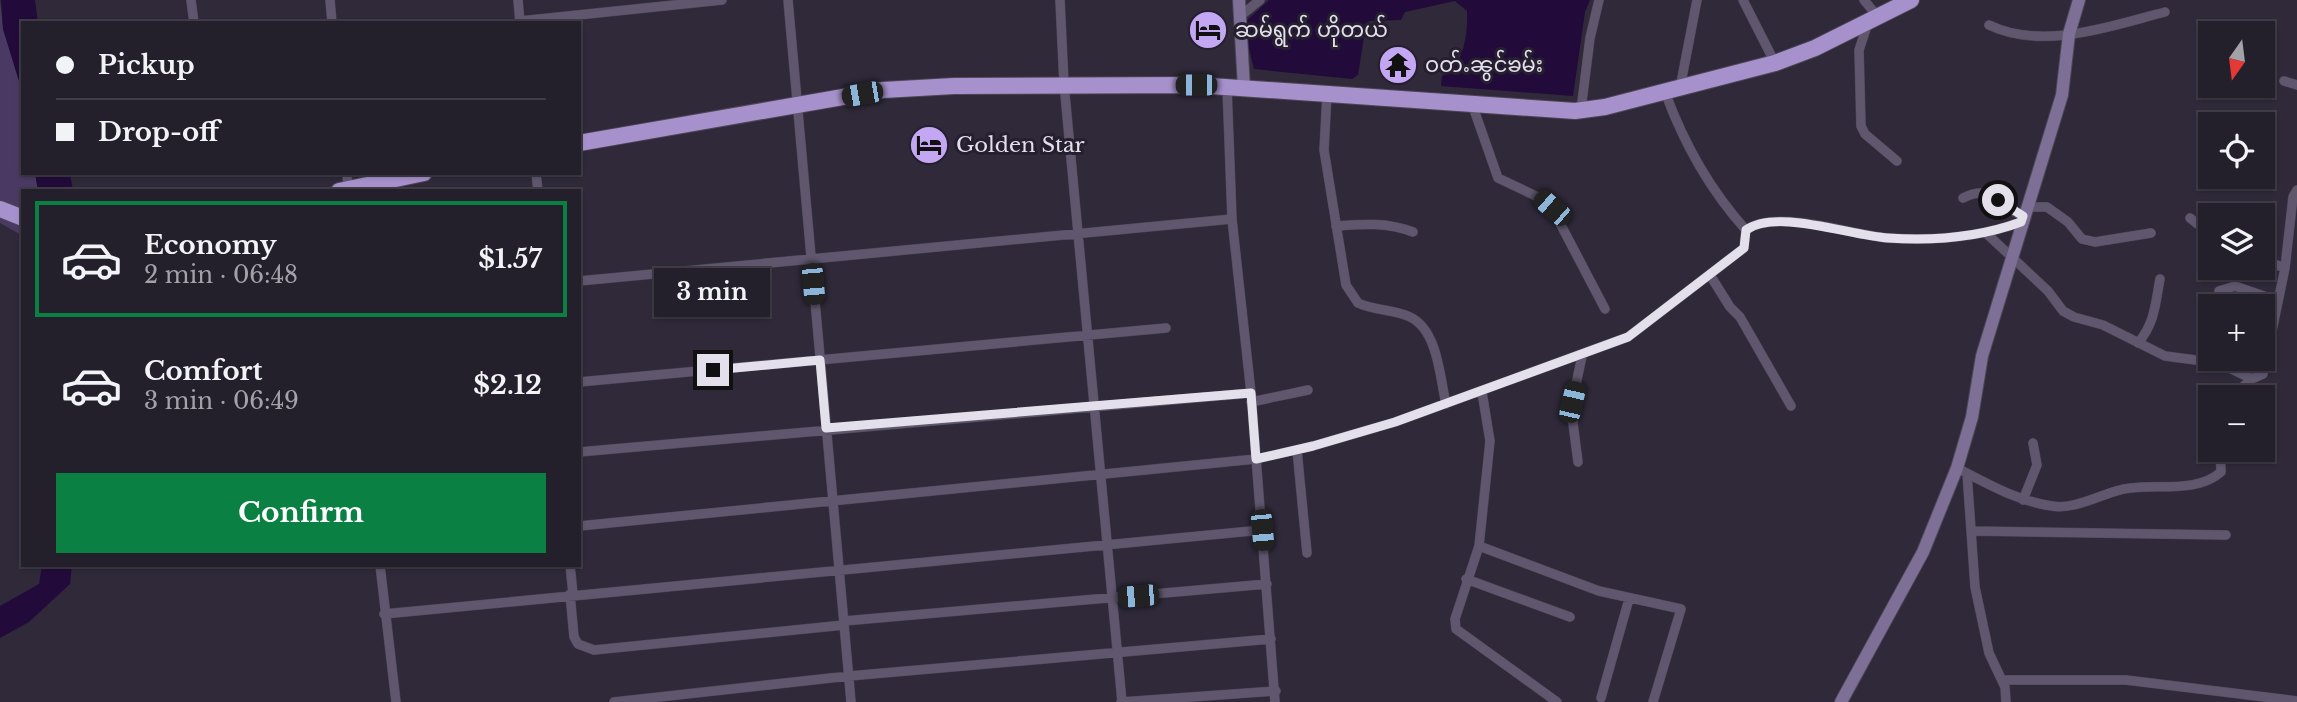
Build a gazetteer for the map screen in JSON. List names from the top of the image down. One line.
{"places":{"hotel":["ဆမ်ရွက် ဟိုတယ်","Golden Star"],"temple":["ဝတ်ႉၼွင်ၶမ်း"]},"north":"bottom","page":{"map_buttons":["+","−"],"banner":["Pickup","Drop-off"],"list":[{"name":"Economy","note":"2 min · 06:48","value":"$1.57"},{"name":"Comfort","note":"3 min · 06:49","value":"$2.12"}],"bubble":"3 min","buttons":"Confirm"}}
